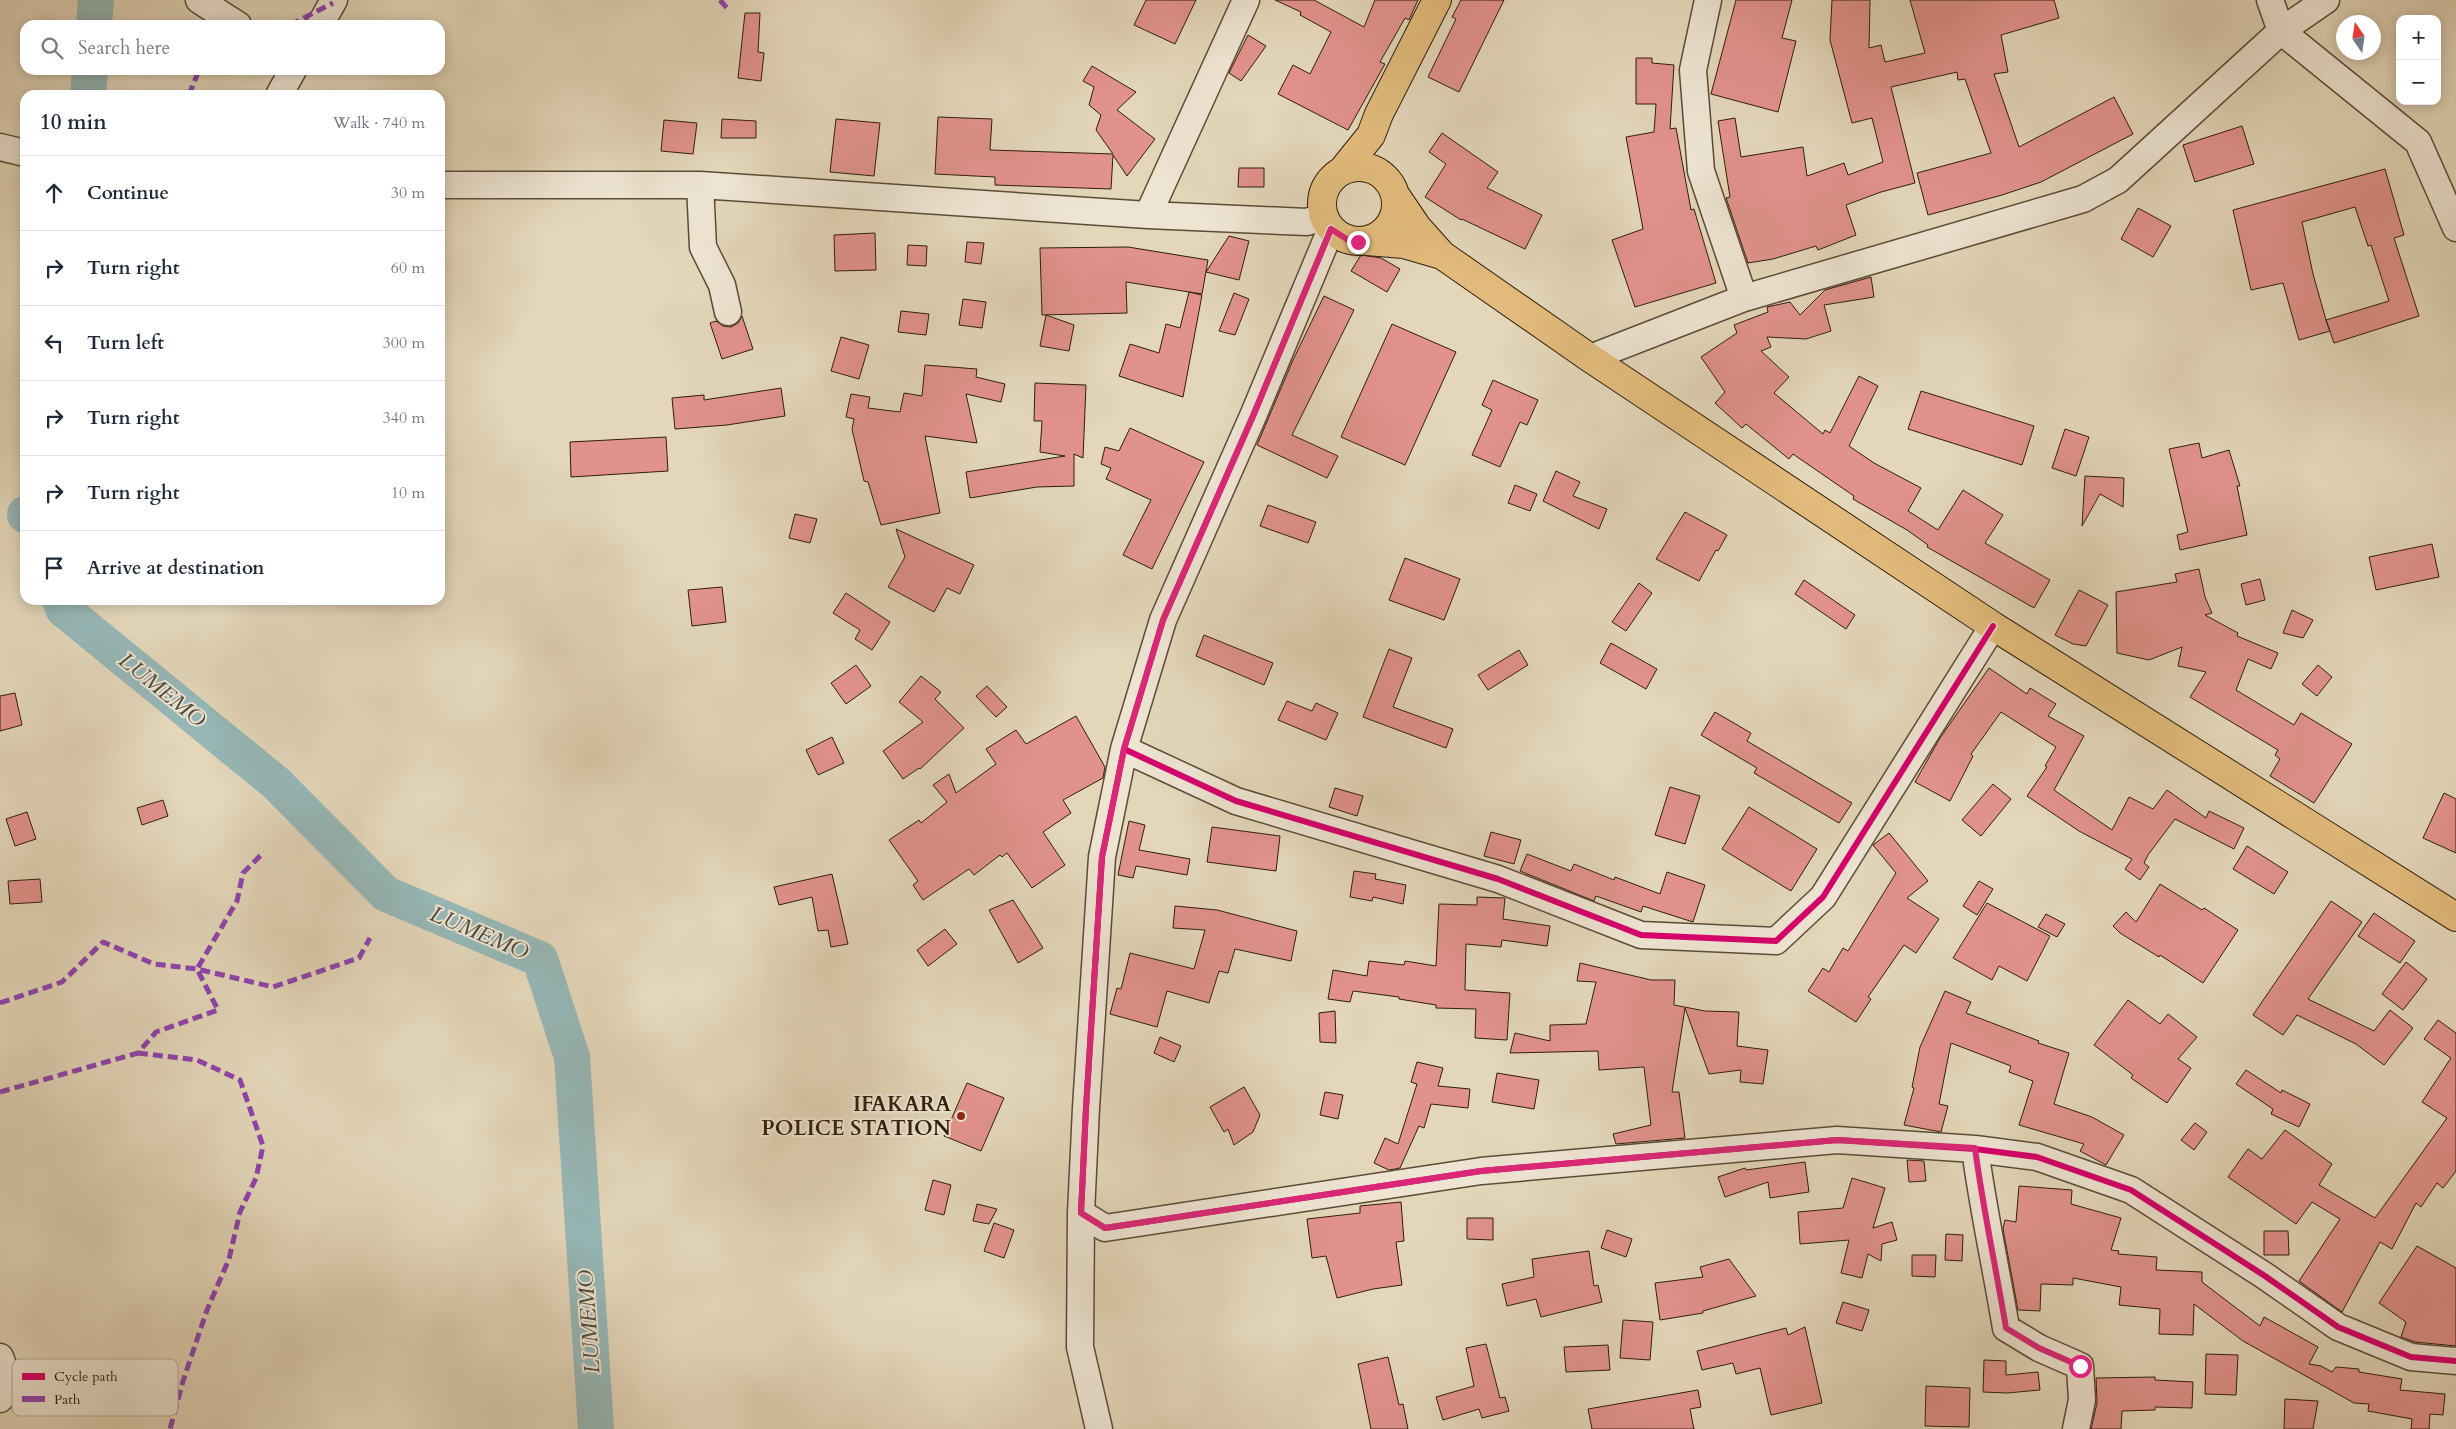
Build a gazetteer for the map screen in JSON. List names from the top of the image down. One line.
{"water":["LUMEMO"],"places":["IFAKARA POLICE STATION"],"legend":["Cycle path","Path"],"north":"top","page":{"map_buttons":["+","−"],"search":"Search here","heading":["10 min","Walk · 740 m"],"list":[["Continue","30 m"],["Turn right","60 m"],["Turn left","300 m"],["Turn right","340 m"],["Turn right","10 m"],"Arrive at destination"]}}
